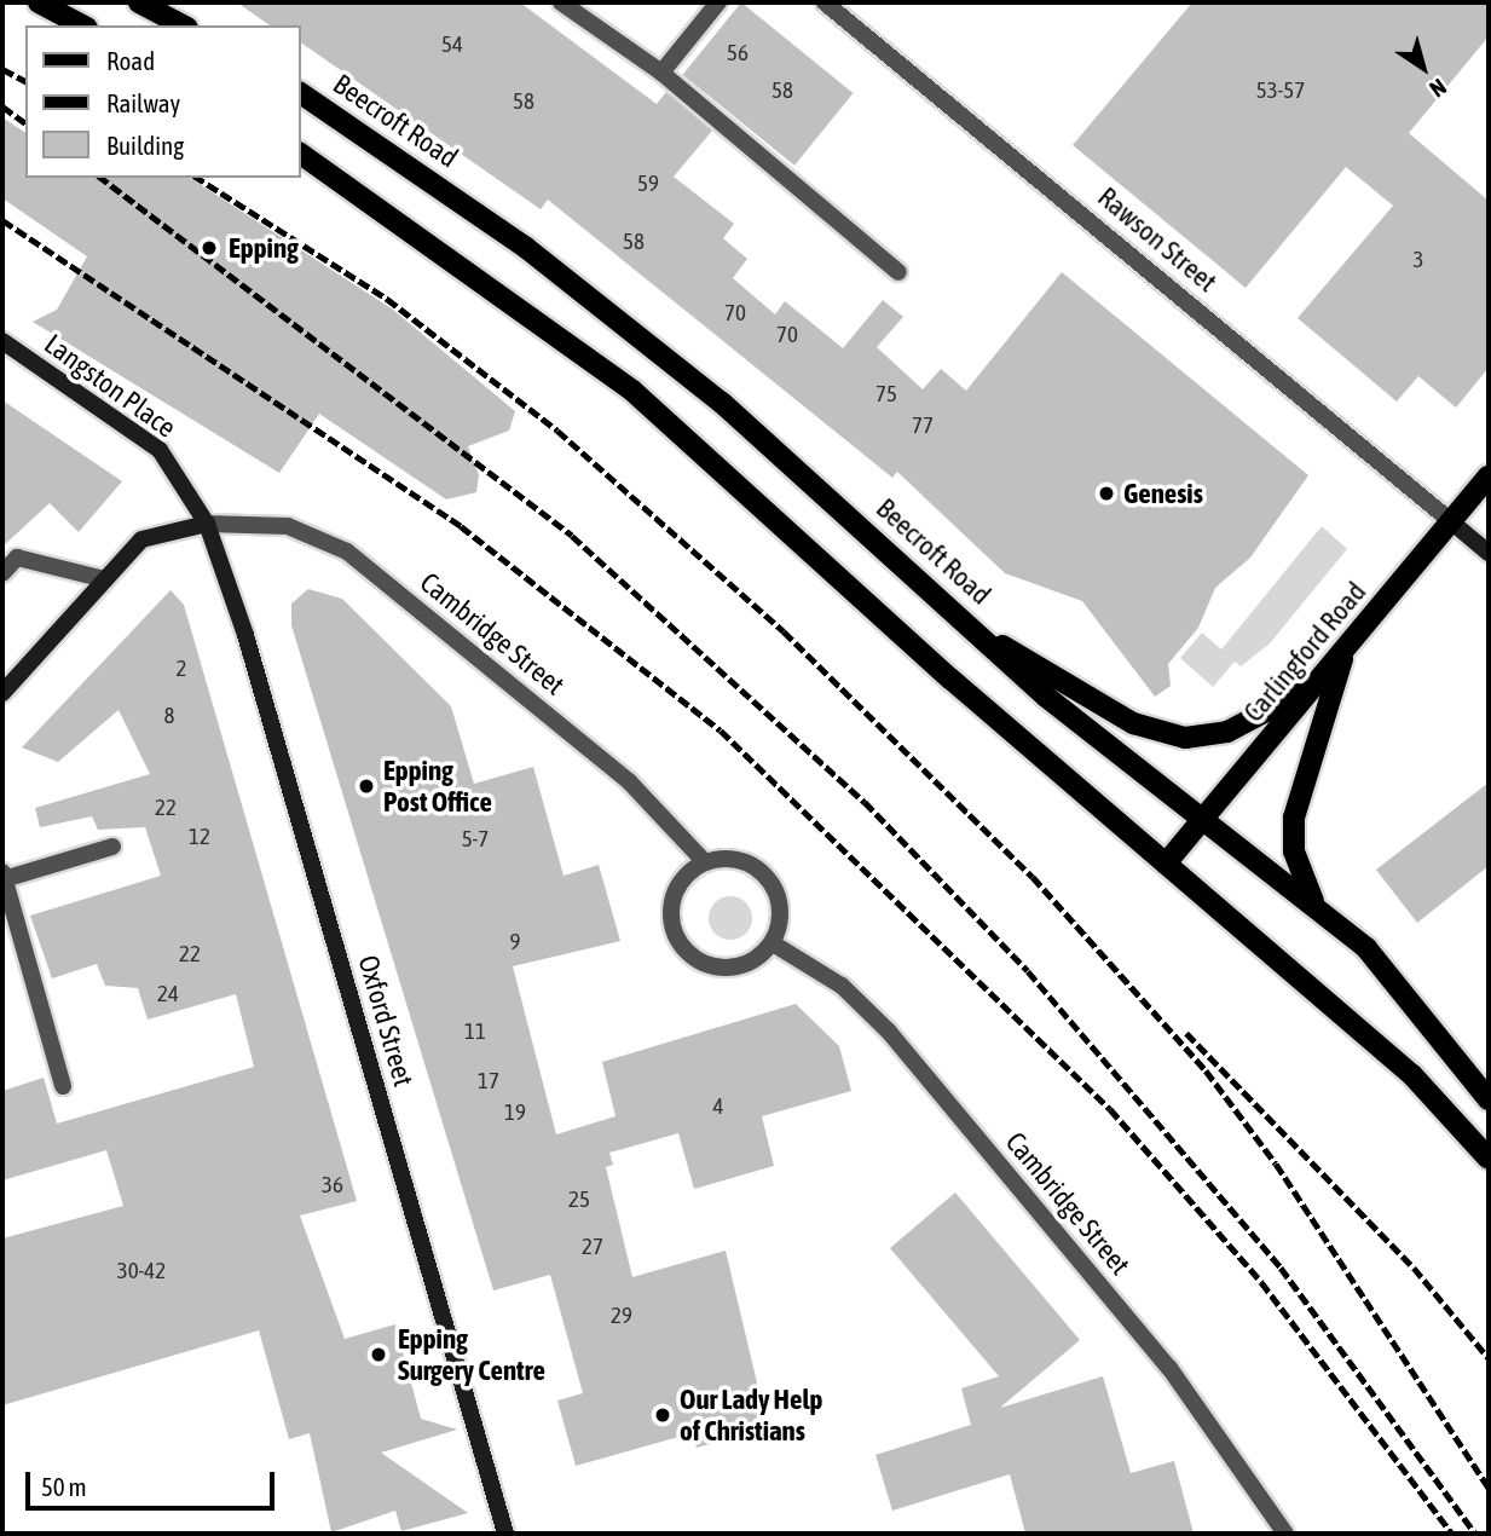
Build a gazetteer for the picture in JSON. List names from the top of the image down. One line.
{"streets":{"main road":["Beecroft Road","Carlingford Road"],"street":["Rawson Street","Langston Place","Cambridge Street","Oxford Street"]},"crossings":[["Beecroft Road","Carlingford Road"],["Rawson Street","Carlingford Road"],["Langston Place","Cambridge Street"],["Langston Place","Oxford Street"],["Cambridge Street","Oxford Street"]],"places":["Epping","Genesis","Epping Post Office","Epping Surgery Centre","Our Lady Help of Christians"],"house_numbers":["54","56","58","53-57","58","59","58","3","70","70","75","77","2","8","22","12","5-7","9","22","24","11","17","4","19","36","25","27","30-42","29"],"legend":["Road","Railway","Building"],"scale_bar":"50 m","north":"bottom right"}
